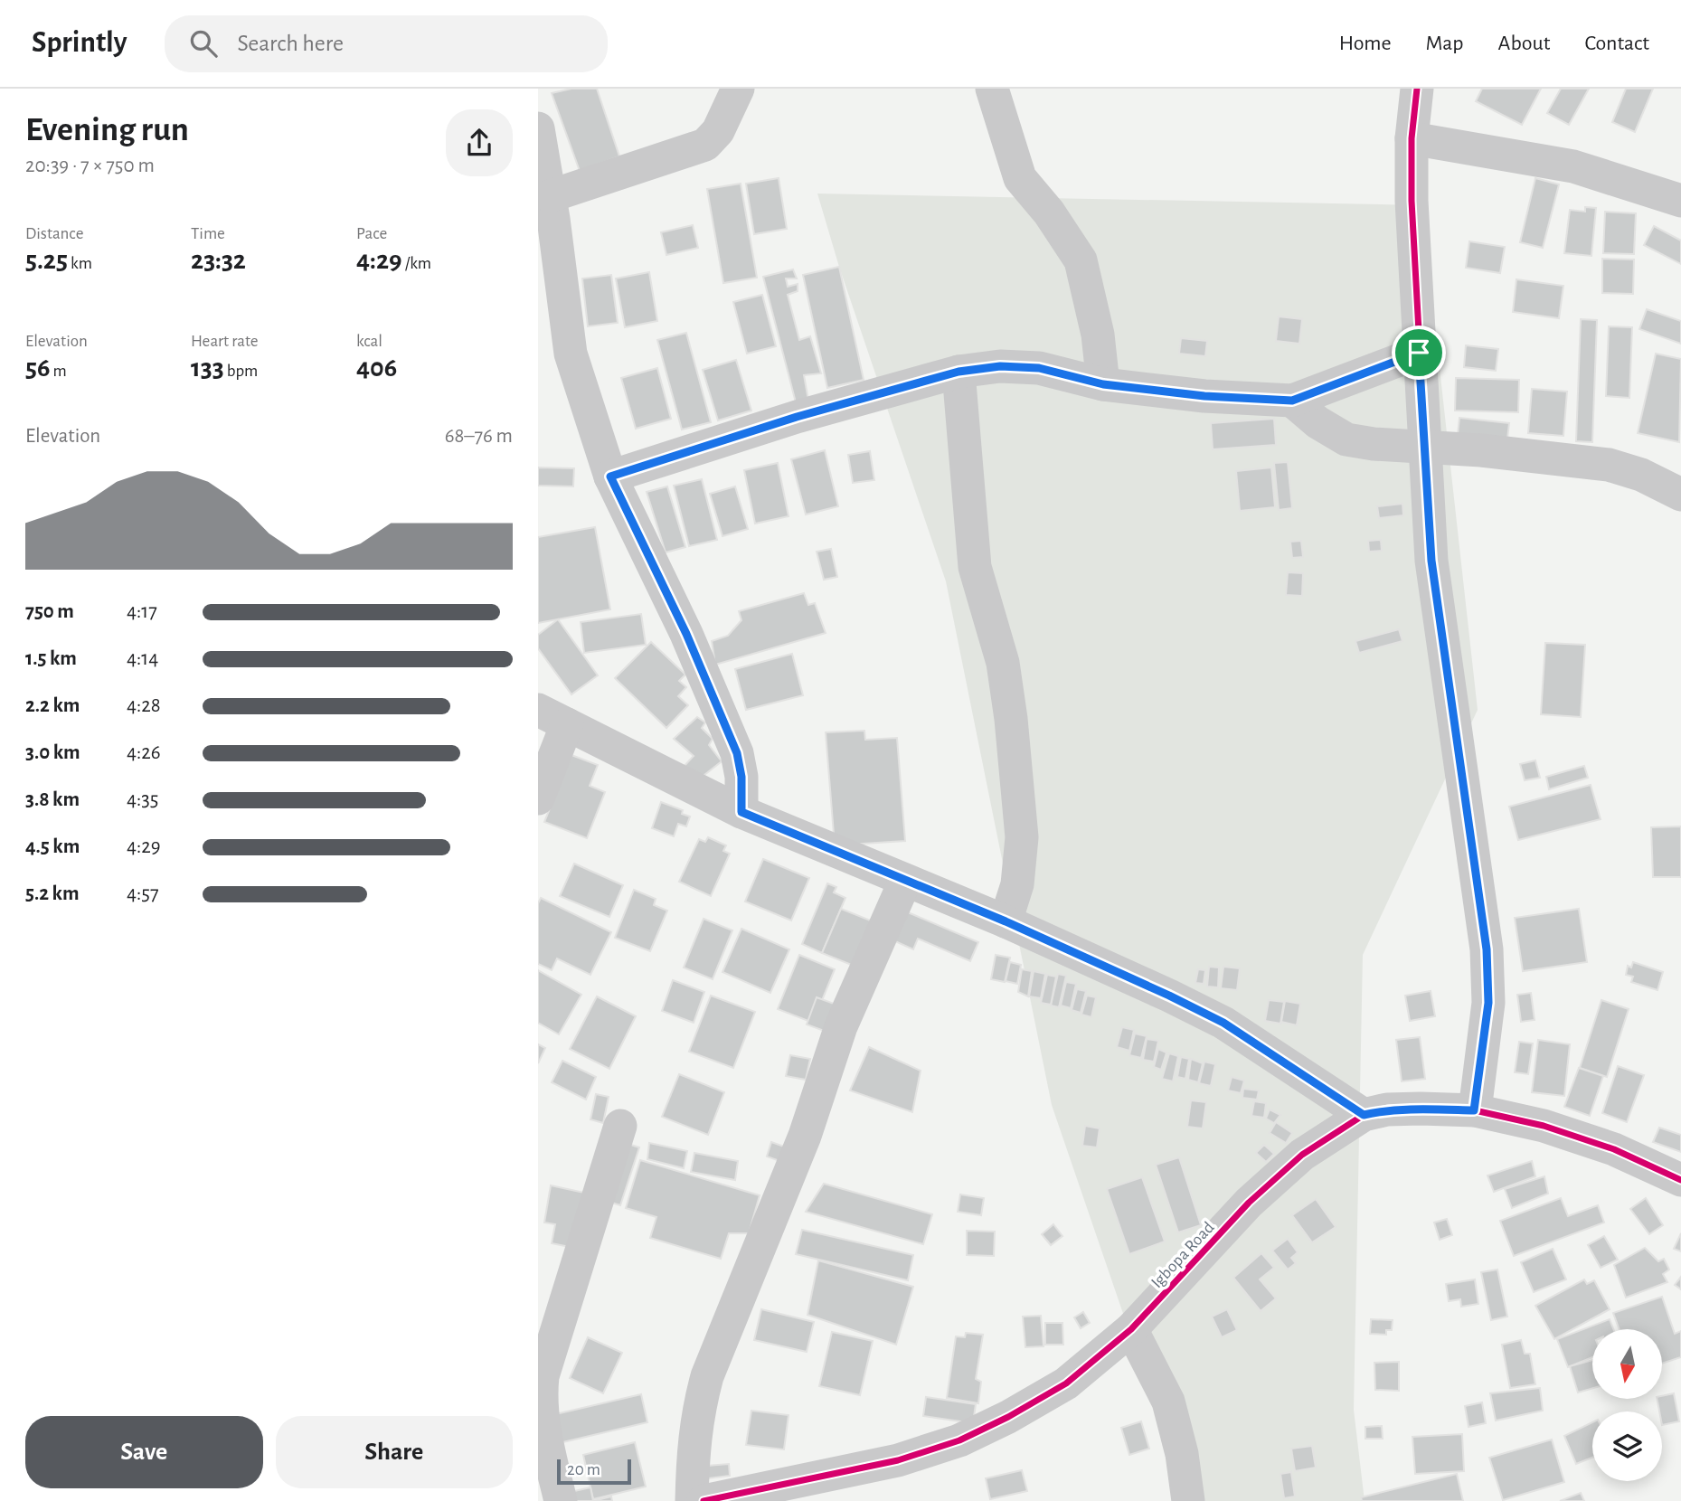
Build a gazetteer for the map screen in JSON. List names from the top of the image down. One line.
{"streets":{"street":["Igbopa Road"]},"scale_bar":"20 m","north":"bottom","page":{"header":"Sprintly","search":"Search here","nav":["Home","Map","About","Contact"],"heading":["Evening run","20:39 · 7 × 750 m"],"stats":[["Distance","5.25 km"],["Time","23:32"],["Pace","4:29 /km"],["Elevation","56 m"],["Heart rate","133 bpm"],["kcal","406"]],"chart":["Elevation","68–76 m"],"list":[{"name":"750 m","note":"4:17"},{"name":"1.5 km","note":"4:14"},{"name":"2.2 km","note":"4:28"},{"name":"3.0 km","note":"4:26"},{"name":"3.8 km","note":"4:35"},{"name":"4.5 km","note":"4:29"},{"name":"5.2 km","note":"4:57"}],"buttons":["Save","Share"],"scale":"20 m"}}
